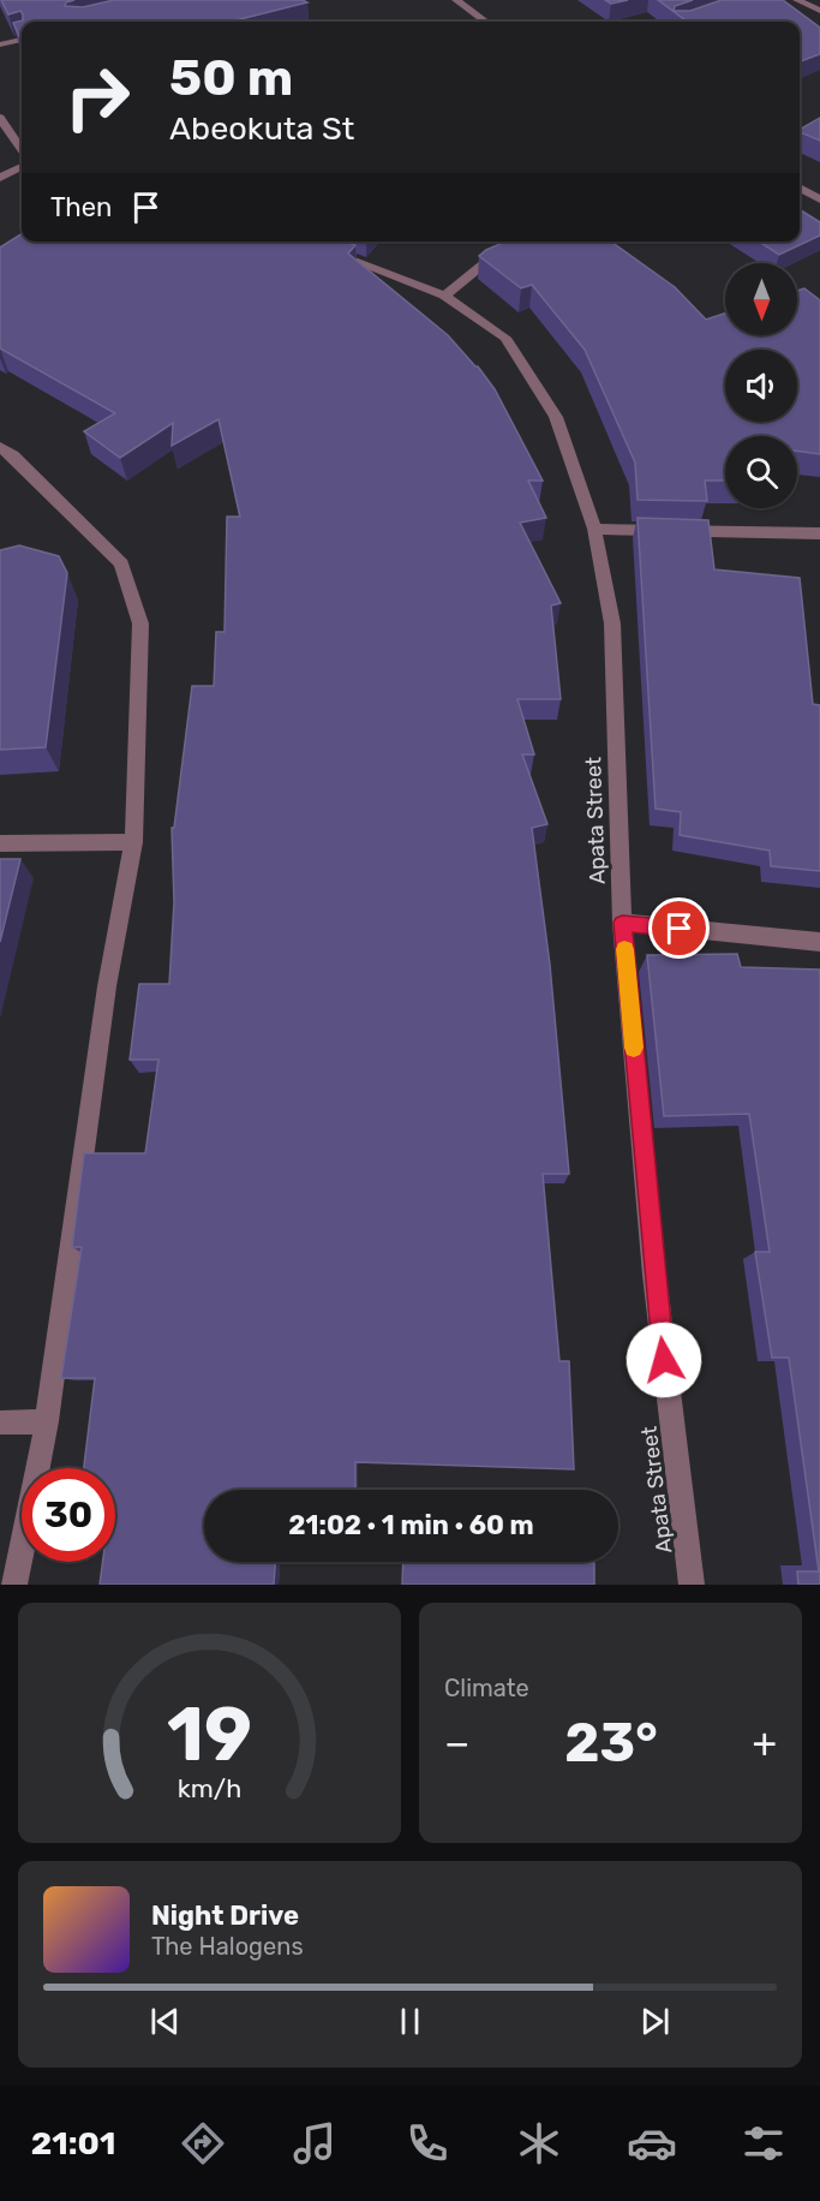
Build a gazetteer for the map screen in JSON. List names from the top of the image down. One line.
{"streets":{"street":["Apata Street"]},"north":"bottom","page":{"turn":["50 m","Abeokuta St"],"then":"Then","limit":"30","trip":"21:02 · 1 min · 60 m","tile":"Climate","heat":["−","23°","+"],"song":["Night Drive","The Halogens"],"tabs":"21:01","gauge":["19","km/h"]}}
